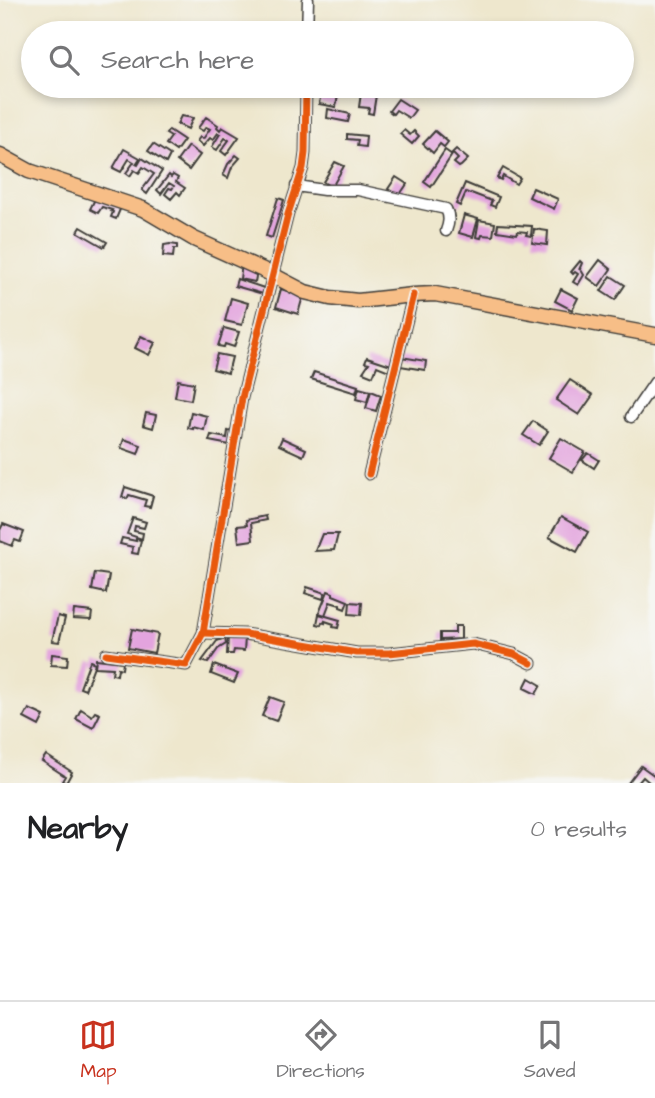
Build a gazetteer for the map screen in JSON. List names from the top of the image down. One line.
{"page":{"search":"Search here","heading":["Nearby","0 results"],"nav":["Map","Directions","Saved"]}}
